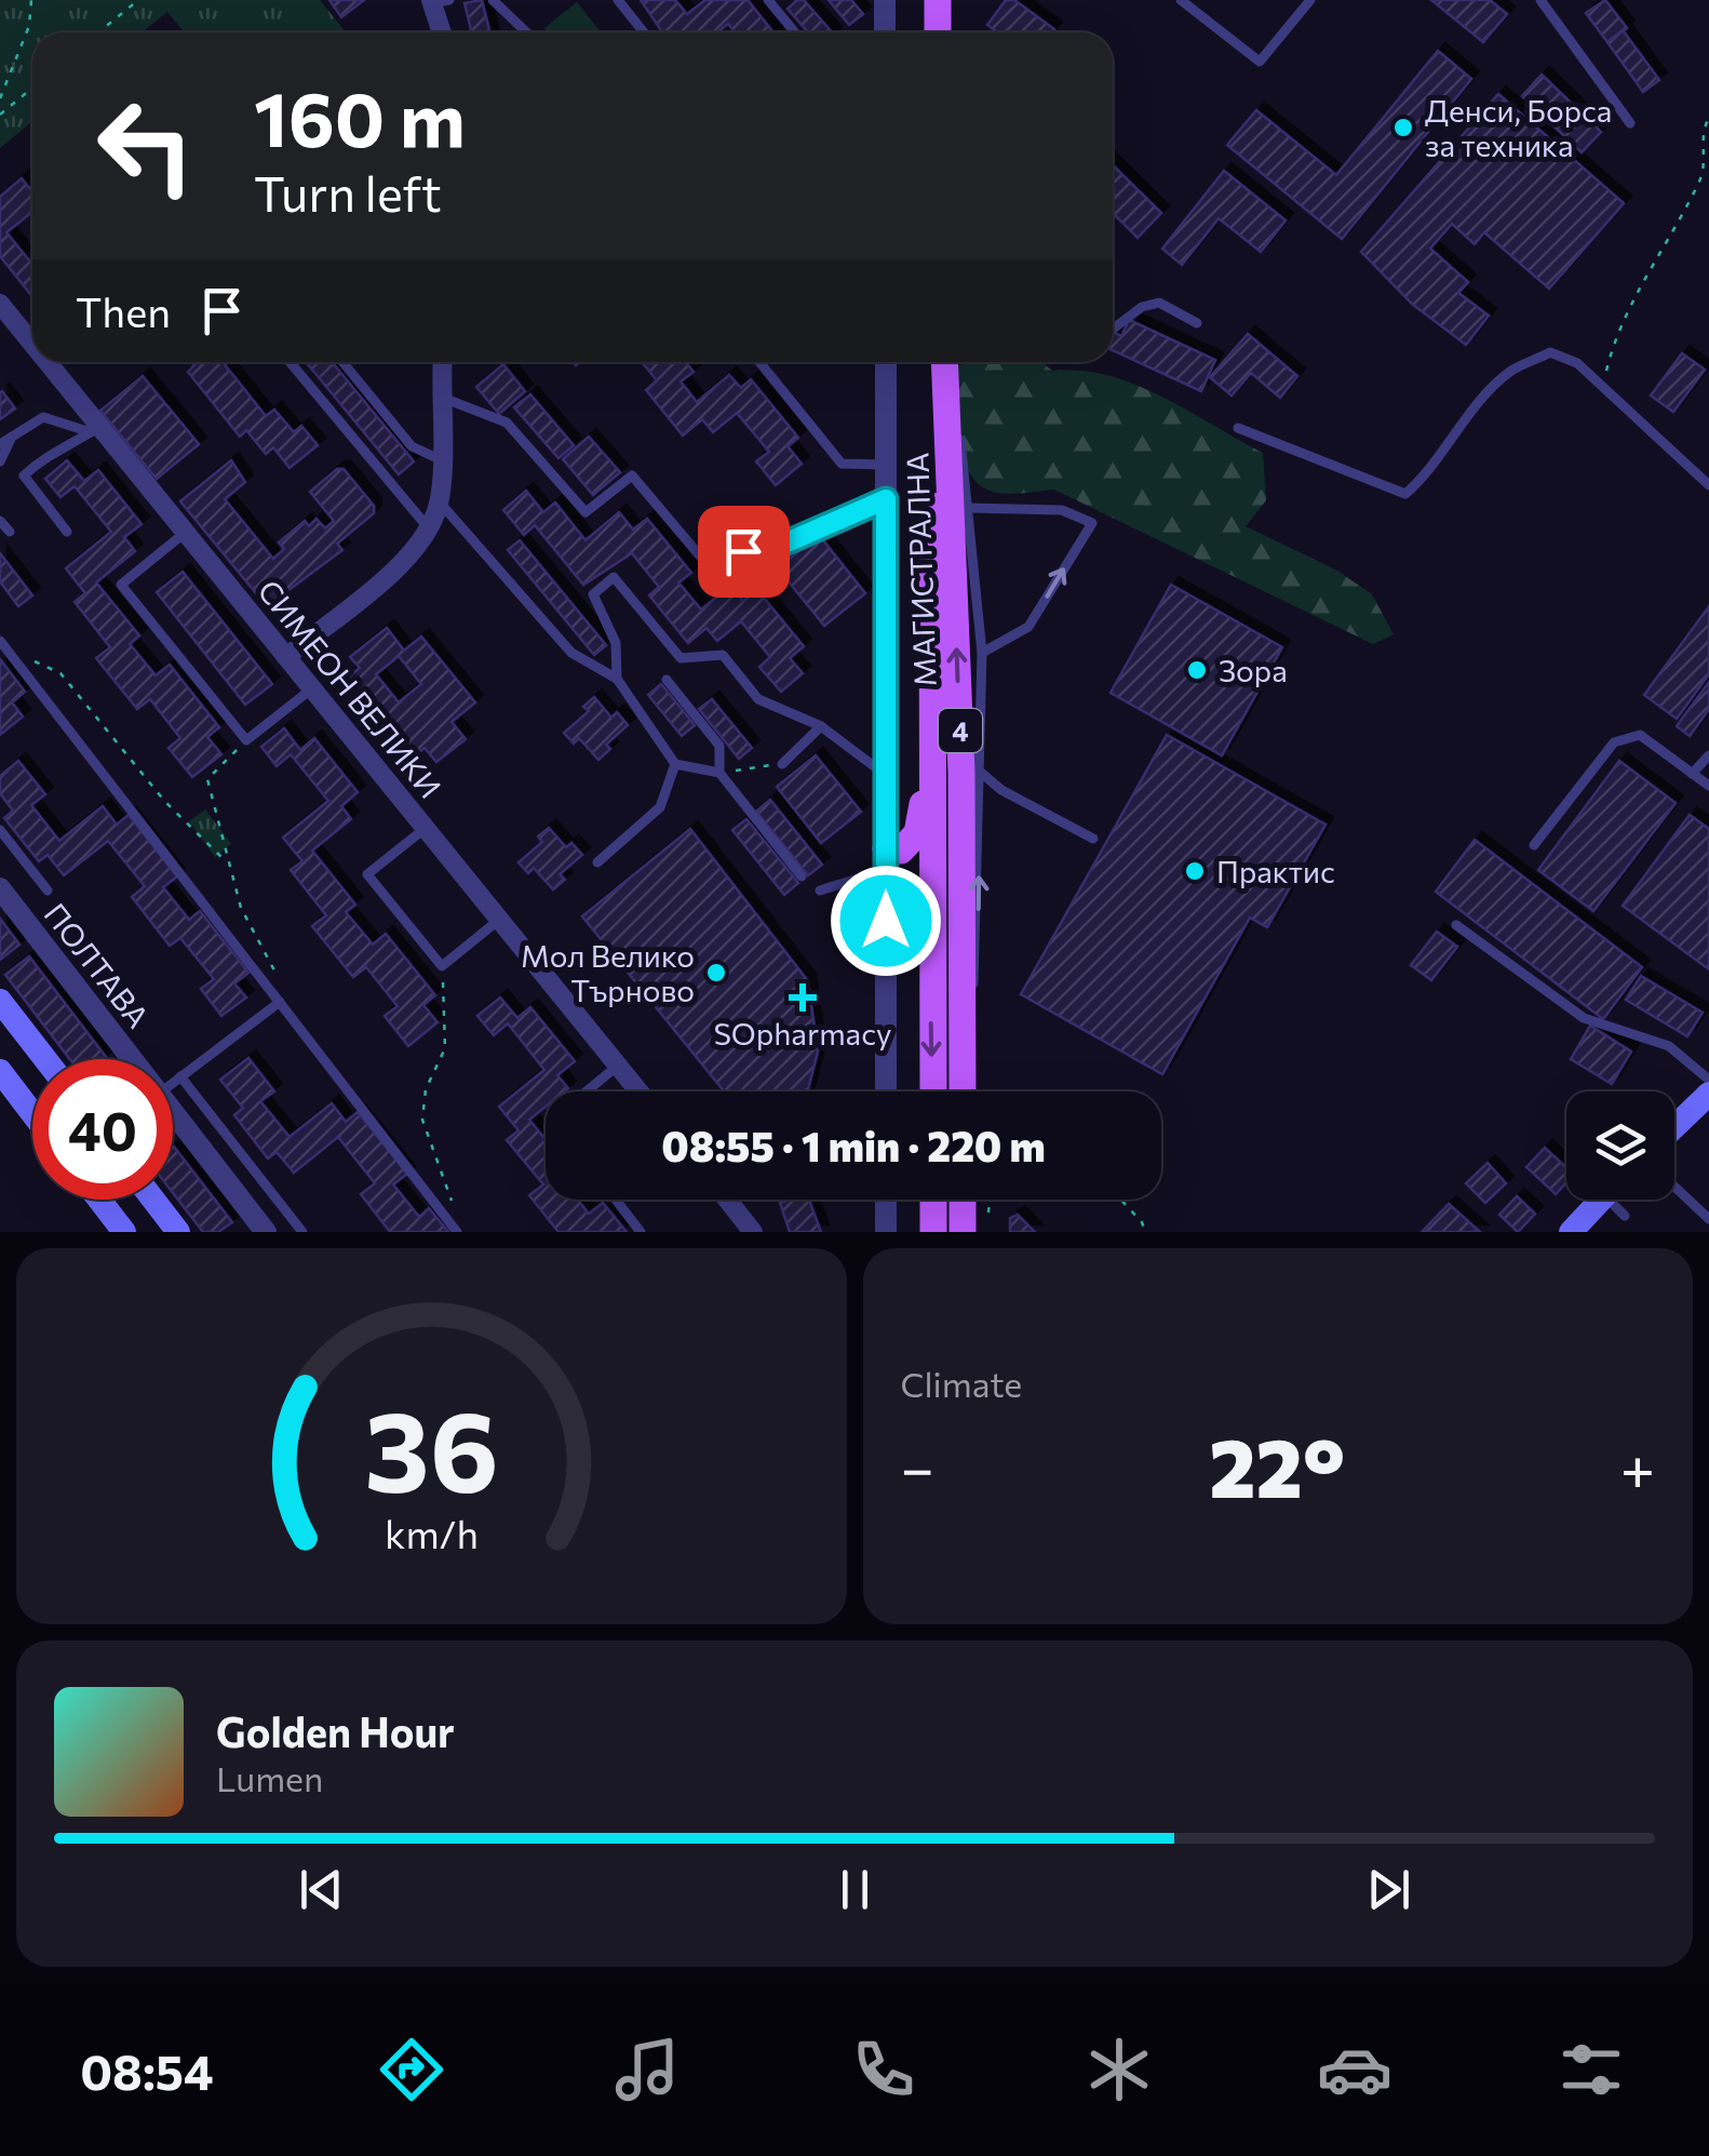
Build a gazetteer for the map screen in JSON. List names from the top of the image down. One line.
{"streets":{"main road":["МАГИСТРАЛНА","4"],"street":["СИМЕОН ВЕЛИКИ","ПОЛТАВА"]},"places":{"other":["Денси, Борса за техника","Зора","Практис","Мол Велико Търново"],"health":["SOpharmacy"]},"page":{"turn":["160 m","Turn left"],"then":"Then","limit":"40","trip":"08:55 · 1 min · 220 m","tile":"Climate","heat":["−","22°","+"],"song":["Golden Hour","Lumen"],"tabs":"08:54","gauge":["36","km/h"]}}
